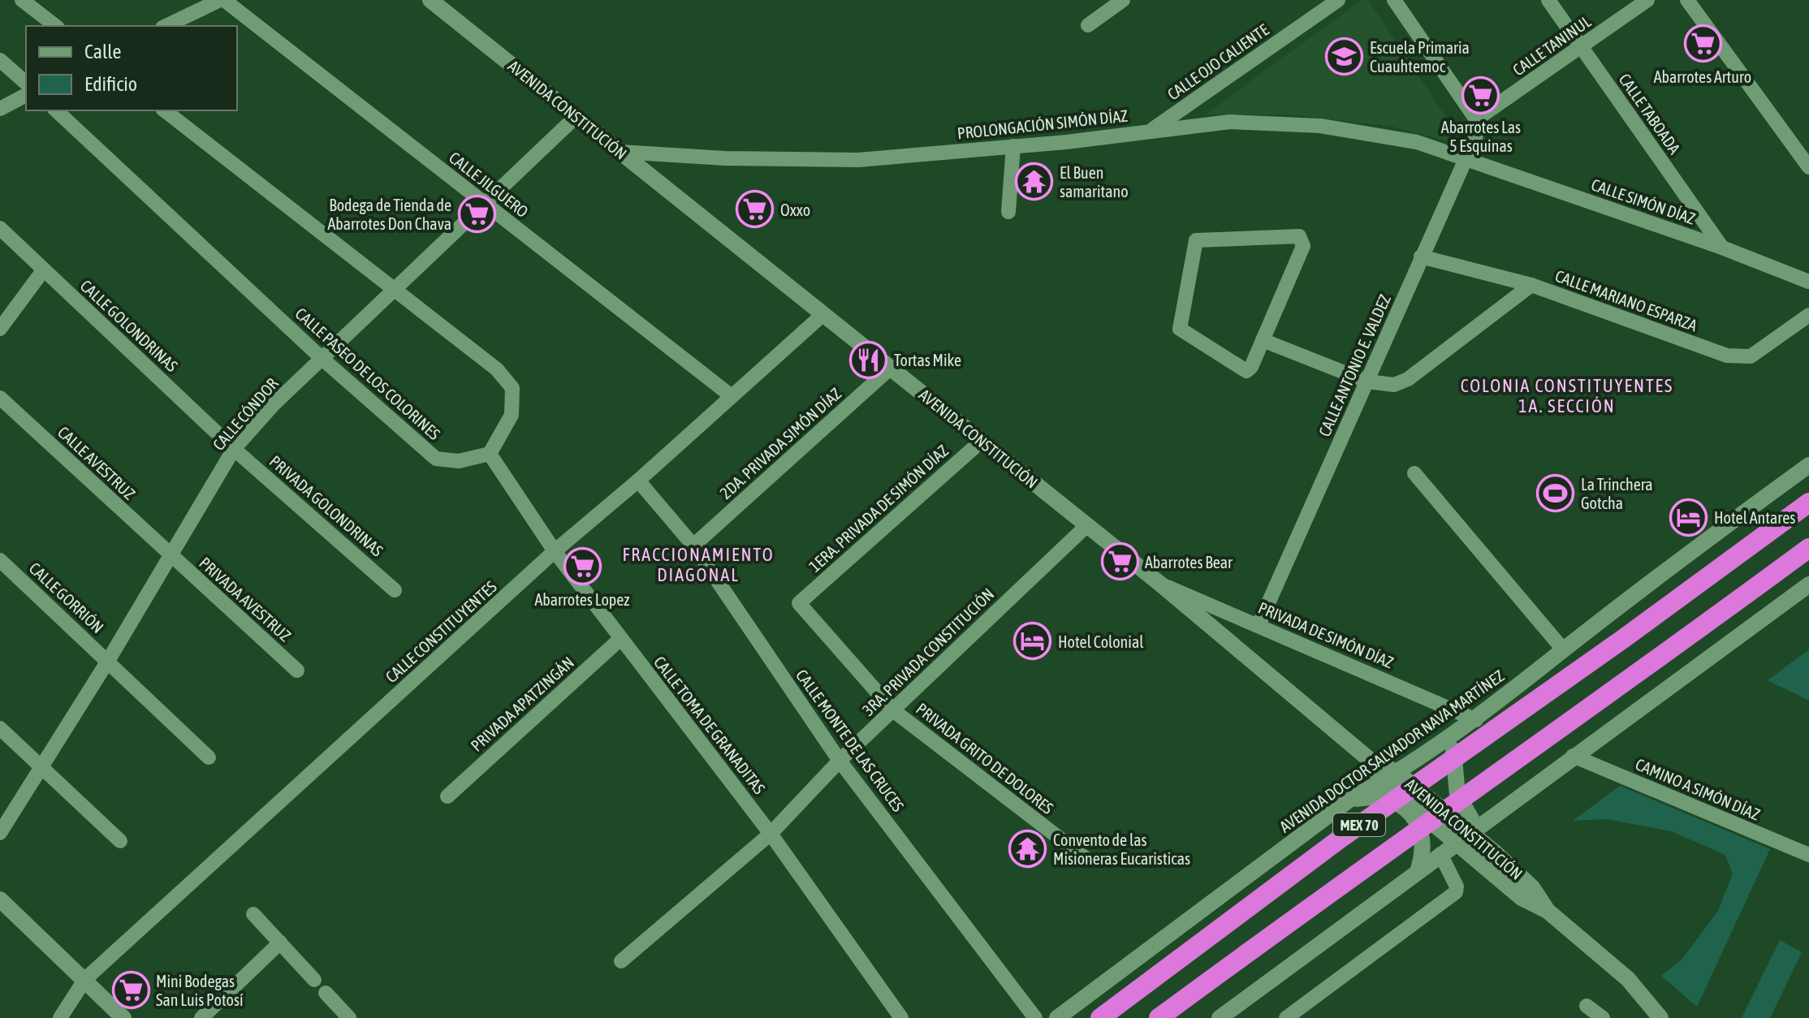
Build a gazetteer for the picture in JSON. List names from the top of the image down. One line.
{"streets":{"highway":["MEX 70"],"main road":["AVENIDA CONSTITUCIÓN","AVENIDA DOCTOR SALVADOR NAVA MARTÍNEZ"],"street":["CALLE TANINUL","CALLE OJO CALIENTE","CALLE TABOADA","PROLONGACIÓN SIMÓN DÍAZ","CALLE JILGUERO","CALLE SIMÓN DÍAZ","CALLE MARIANO ESPARZA","CALLE GOLONDRINAS","CALLE ANTONIO E. VALDEZ","CALLE PASEO DE LOS COLORINES","CALLE CÓNDOR","2DA. PRIVADA SIMÓN DÍAZ","CALLE AVESTRUZ","PRIVADA GOLONDRINAS","1ERA. PRIVADA DE SIMÓN DÍAZ","CALLE GORRIÓN","PRIVADA AVESTRUZ","CALLE CONSTITUYENTES","PRIVADA DE SIMÓN DÍAZ","3RA. PRIVADA CONSTITUCIÓN","PRIVADA APATZINGÁN","CALLE TOMA DE GRANADITAS","CALLE MONTE DE LAS CRUCES","PRIVADA GRITO DE DOLORES","CAMINO A SIMÓN DÍAZ"]},"crossings":[["CALLE TANINUL","CALLE TABOADA"],["CALLE TANINUL","CALLE ANTONIO E. VALDEZ"],["CALLE OJO CALIENTE","PROLONGACIÓN SIMÓN DÍAZ"],["AVENIDA CONSTITUCIÓN","PROLONGACIÓN SIMÓN DÍAZ"],["AVENIDA CONSTITUCIÓN","CALLE CÓNDOR"],["AVENIDA CONSTITUCIÓN","2DA. PRIVADA SIMÓN DÍAZ"],["AVENIDA CONSTITUCIÓN","1ERA. PRIVADA DE SIMÓN DÍAZ"],["AVENIDA CONSTITUCIÓN","CALLE CONSTITUYENTES"],["AVENIDA CONSTITUCIÓN","PRIVADA DE SIMÓN DÍAZ"],["AVENIDA CONSTITUCIÓN","3RA. PRIVADA CONSTITUCIÓN"],["AVENIDA CONSTITUCIÓN","AVENIDA DOCTOR SALVADOR NAVA MARTÍNEZ"],["CALLE TABOADA","CALLE SIMÓN DÍAZ"],["PROLONGACIÓN SIMÓN DÍAZ","CALLE SIMÓN DÍAZ"],["PROLONGACIÓN SIMÓN DÍAZ","CALLE ANTONIO E. VALDEZ"],["CALLE JILGUERO","CALLE CÓNDOR"],["CALLE JILGUERO","CALLE CONSTITUYENTES"],["CALLE SIMÓN DÍAZ","CALLE ANTONIO E. VALDEZ"],["CALLE MARIANO ESPARZA","CALLE ANTONIO E. VALDEZ"],["CALLE GOLONDRINAS","CALLE CÓNDOR"],["CALLE GOLONDRINAS","PRIVADA GOLONDRINAS"],["CALLE ANTONIO E. VALDEZ","PRIVADA DE SIMÓN DÍAZ"],["CALLE PASEO DE LOS COLORINES","CALLE CÓNDOR"],["CALLE PASEO DE LOS COLORINES","CALLE TOMA DE GRANADITAS"],["CALLE CÓNDOR","CALLE AVESTRUZ"],["CALLE CÓNDOR","PRIVADA GOLONDRINAS"],["CALLE CÓNDOR","CALLE GORRIÓN"],["CALLE CÓNDOR","PRIVADA AVESTRUZ"],["2DA. PRIVADA SIMÓN DÍAZ","CALLE MONTE DE LAS CRUCES"],["CALLE AVESTRUZ","PRIVADA AVESTRUZ"],["1ERA. PRIVADA DE SIMÓN DÍAZ","PRIVADA GRITO DE DOLORES"],["CALLE CONSTITUYENTES","CALLE TOMA DE GRANADITAS"],["CALLE CONSTITUYENTES","CALLE MONTE DE LAS CRUCES"],["PRIVADA DE SIMÓN DÍAZ","AVENIDA DOCTOR SALVADOR NAVA MARTÍNEZ"],["3RA. PRIVADA CONSTITUCIÓN","CALLE TOMA DE GRANADITAS"],["3RA. PRIVADA CONSTITUCIÓN","CALLE MONTE DE LAS CRUCES"],["3RA. PRIVADA CONSTITUCIÓN","PRIVADA GRITO DE DOLORES"],["PRIVADA APATZINGÁN","CALLE TOMA DE GRANADITAS"]],"districts":["COLONIA CONSTITUYENTES 1A. SECCIÓN","FRACCIONAMIENTO DIAGONAL"],"places":{"supermarket":["Abarrotes Arturo","Abarrotes Las 5 Esquinas","Oxxo","Bodega de Tienda de Abarrotes Don Chava","Abarrotes Bear","Abarrotes Lopez","Mini Bodegas San Luis Potosí"],"school or university":["Escuela Primaria Cuauhtemoc"],"temple":["El Buen samaritano","Convento de las Misioneras Eucaristicas"],"restaurant":["Tortas Mike"],"sports":["La Trinchera Gotcha"],"hotel":["Hotel Antares","Hotel Colonial"]},"legend":["Calle","Edificio"]}
